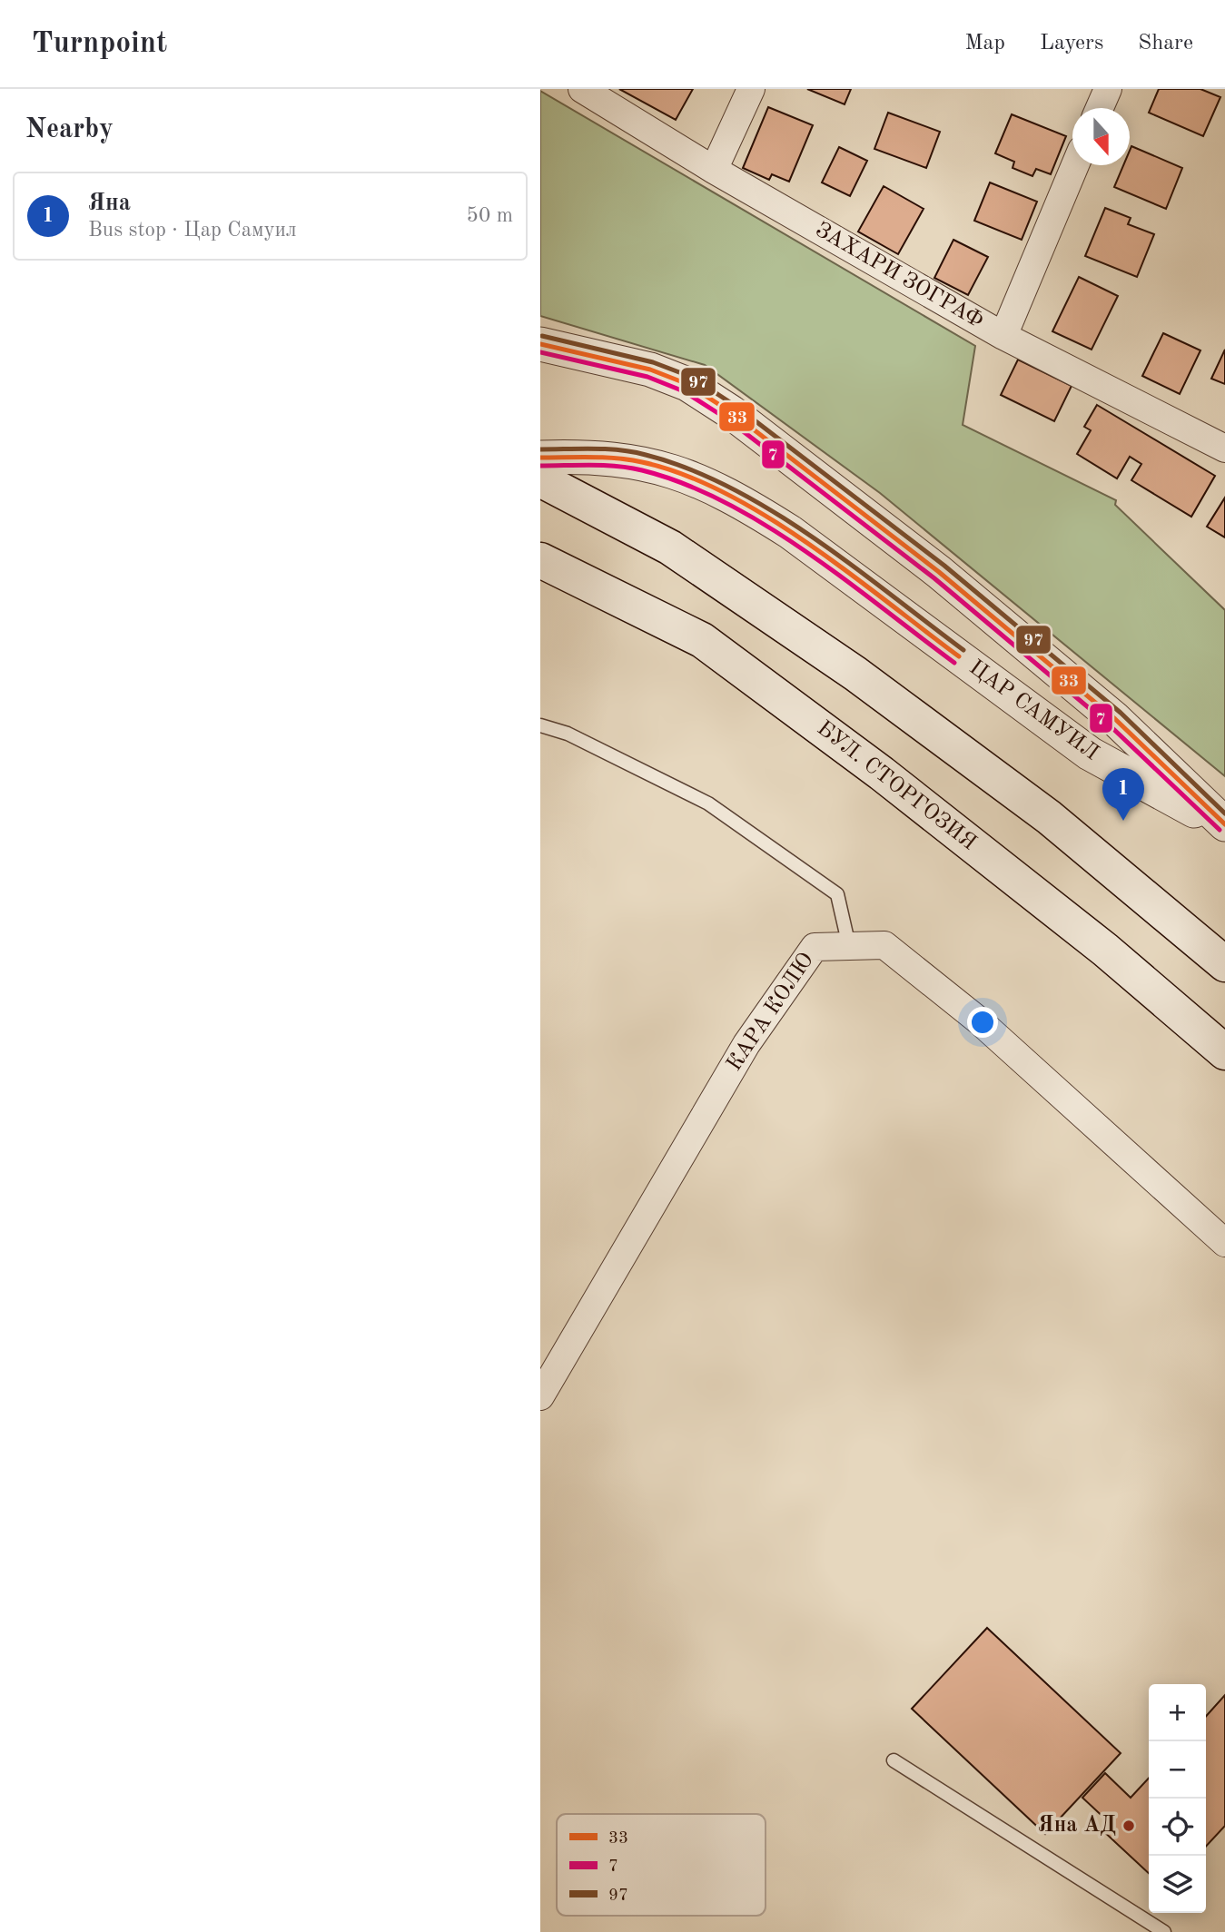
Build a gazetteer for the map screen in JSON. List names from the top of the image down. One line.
{"streets":{"main road":["БУЛ. СТОРГОЗИЯ"],"street":["ЗАХАРИ ЗОГРАФ","ЦАР САМУИЛ","КАРА КОЛЮ"]},"places":["Яна АД"],"lines":["transit line 97","transit line 33","transit line 7"],"legend":["33","7","97"],"north":"bottom","page":{"header":"Turnpoint","nav":["Map","Layers","Share"],"heading":"Nearby","list":[{"mark":"1","name":"Яна","note":"Bus stop · Цар Самуил","value":"50 m"}],"pins":"1","map_buttons":["+","−"]}}
